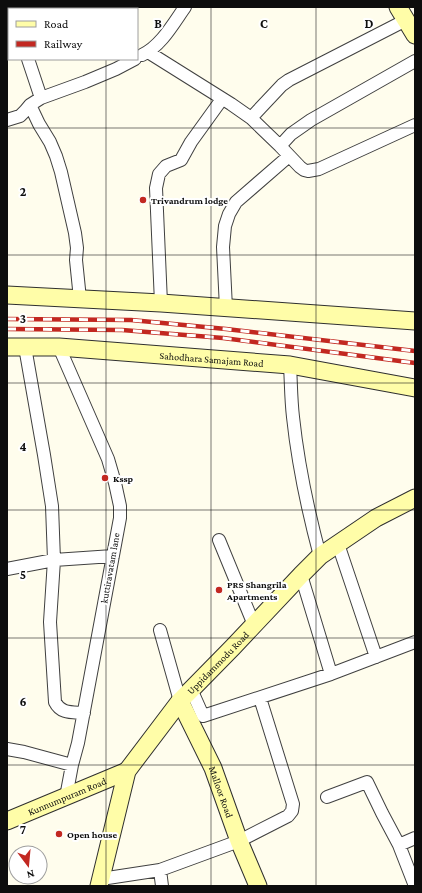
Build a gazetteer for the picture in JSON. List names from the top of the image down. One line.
{"streets":{"street":["Sahodhara Samajam Road","kuttiravatam lane","Uppidammodu Road","Malloor Road","Kunnumpuram Road"]},"crossings":[["Sahodhara Samajam Road","kuttiravatam lane"],["kuttiravatam lane","Kunnumpuram Road"],["Uppidammodu Road","Malloor Road"],["Uppidammodu Road","Kunnumpuram Road"]],"places":["Trivandrum lodge","Kssp","PRS Shangrila Apartments","Open house"],"legend":["Road","Railway"],"north":"bottom","grid":{"columns":["B","C","D"],"rows":["2","3","4","5","6","7"]}}
